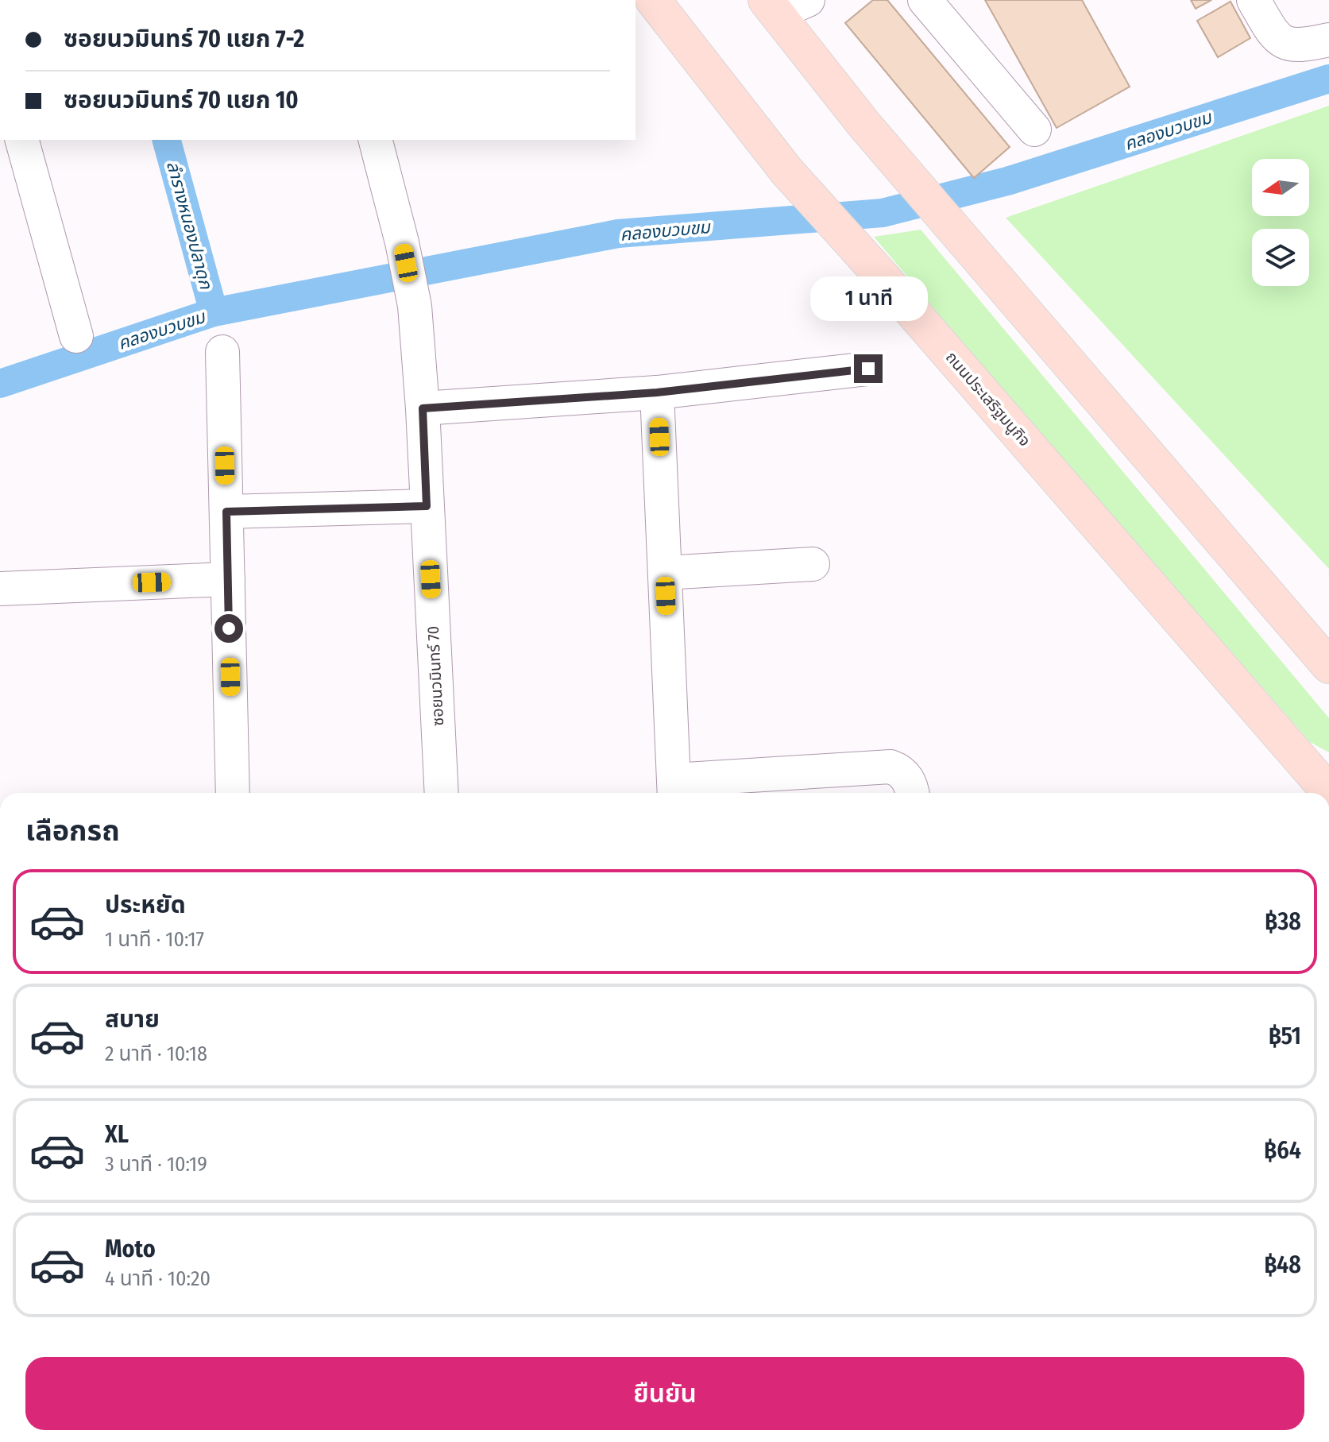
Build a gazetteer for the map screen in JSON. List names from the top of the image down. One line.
{"streets":{"main road":["ถนนประเสริฐมนูกิจ"],"street":["ซอยนวมินทร์ 70"]},"water":["คลองบวบขม","ลำรางหนองปลาดุก"],"north":"left","page":{"banner":["ซอยนวมินทร์ 70 แยก 7-2","ซอยนวมินทร์ 70 แยก 10"],"bubble":"1 นาที","heading":"เลือกรถ","list":[{"name":"ประหยัด","note":"1 นาที · 10:17","value":"฿38"},{"name":"สบาย","note":"2 นาที · 10:18","value":"฿51"},{"name":"XL","note":"3 นาที · 10:19","value":"฿64"},{"name":"Moto","note":"4 นาที · 10:20","value":"฿48"}],"buttons":"ยืนยัน"}}
